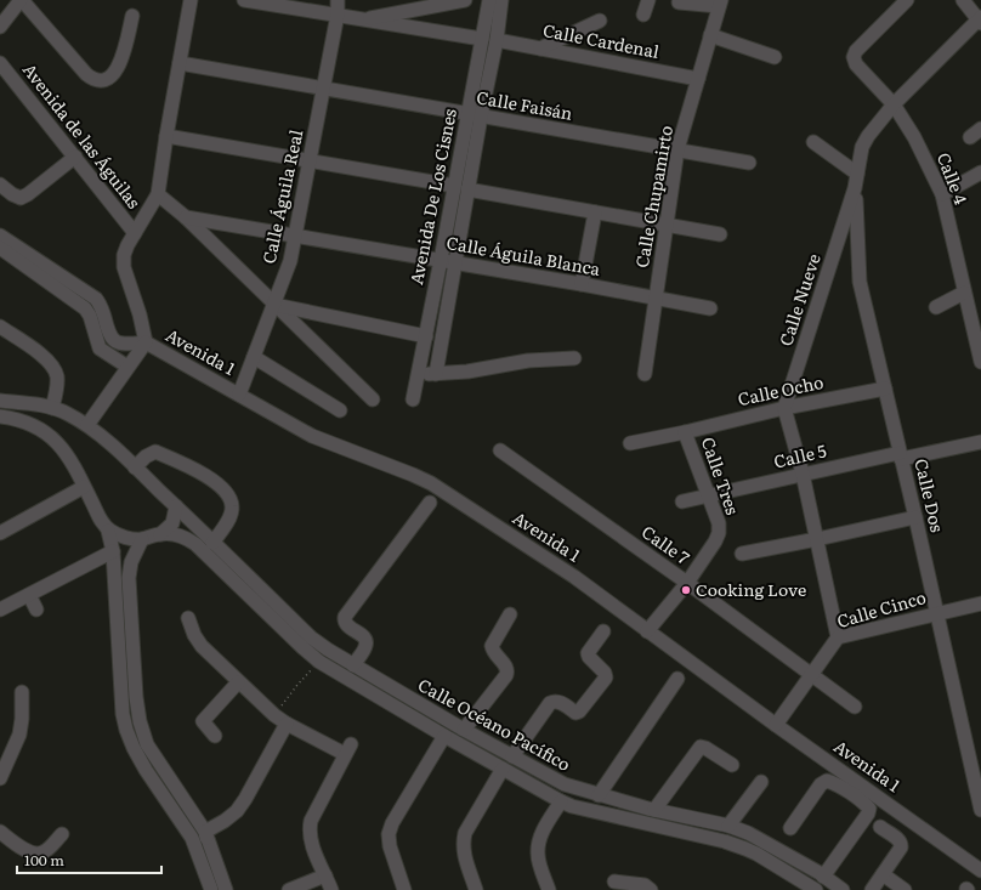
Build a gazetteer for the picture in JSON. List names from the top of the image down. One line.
{"streets":{"street":["Calle Cardenal","Calle Faisán","Avenida de las Águilas","Calle 4","Calle Águila Real","Avenida De Los Cisnes","Calle Chupamirto","Calle Águila Blanca","Calle Nueve","Avenida 1","Calle Ocho","Calle 5","Calle Tres","Calle Dos","Calle 7","Calle Cinco","Calle Océano Pacífico"]},"crossings":[["Calle Cardenal","Avenida De Los Cisnes"],["Calle Cardenal","Calle Chupamirto"],["Calle Faisán","Calle Águila Real"],["Calle Faisán","Avenida De Los Cisnes"],["Calle Faisán","Calle Chupamirto"],["Calle 4","Calle Nueve"],["Calle Águila Real","Calle Águila Blanca"],["Calle Águila Real","Avenida 1"],["Avenida De Los Cisnes","Calle Águila Blanca"],["Calle Chupamirto","Calle Águila Blanca"],["Calle Nueve","Calle Ocho"],["Calle Nueve","Calle Dos"],["Avenida 1","Calle Cinco"],["Avenida 1","Calle Océano Pacífico"],["Calle Ocho","Calle Tres"],["Calle Ocho","Calle Dos"],["Calle 5","Calle Tres"],["Calle 5","Calle Dos"],["Calle Tres","Calle 7"],["Calle Dos","Calle Cinco"],["Calle 7","Calle Cinco"]],"places":["Cooking Love"],"scale_bar":"100 m"}
